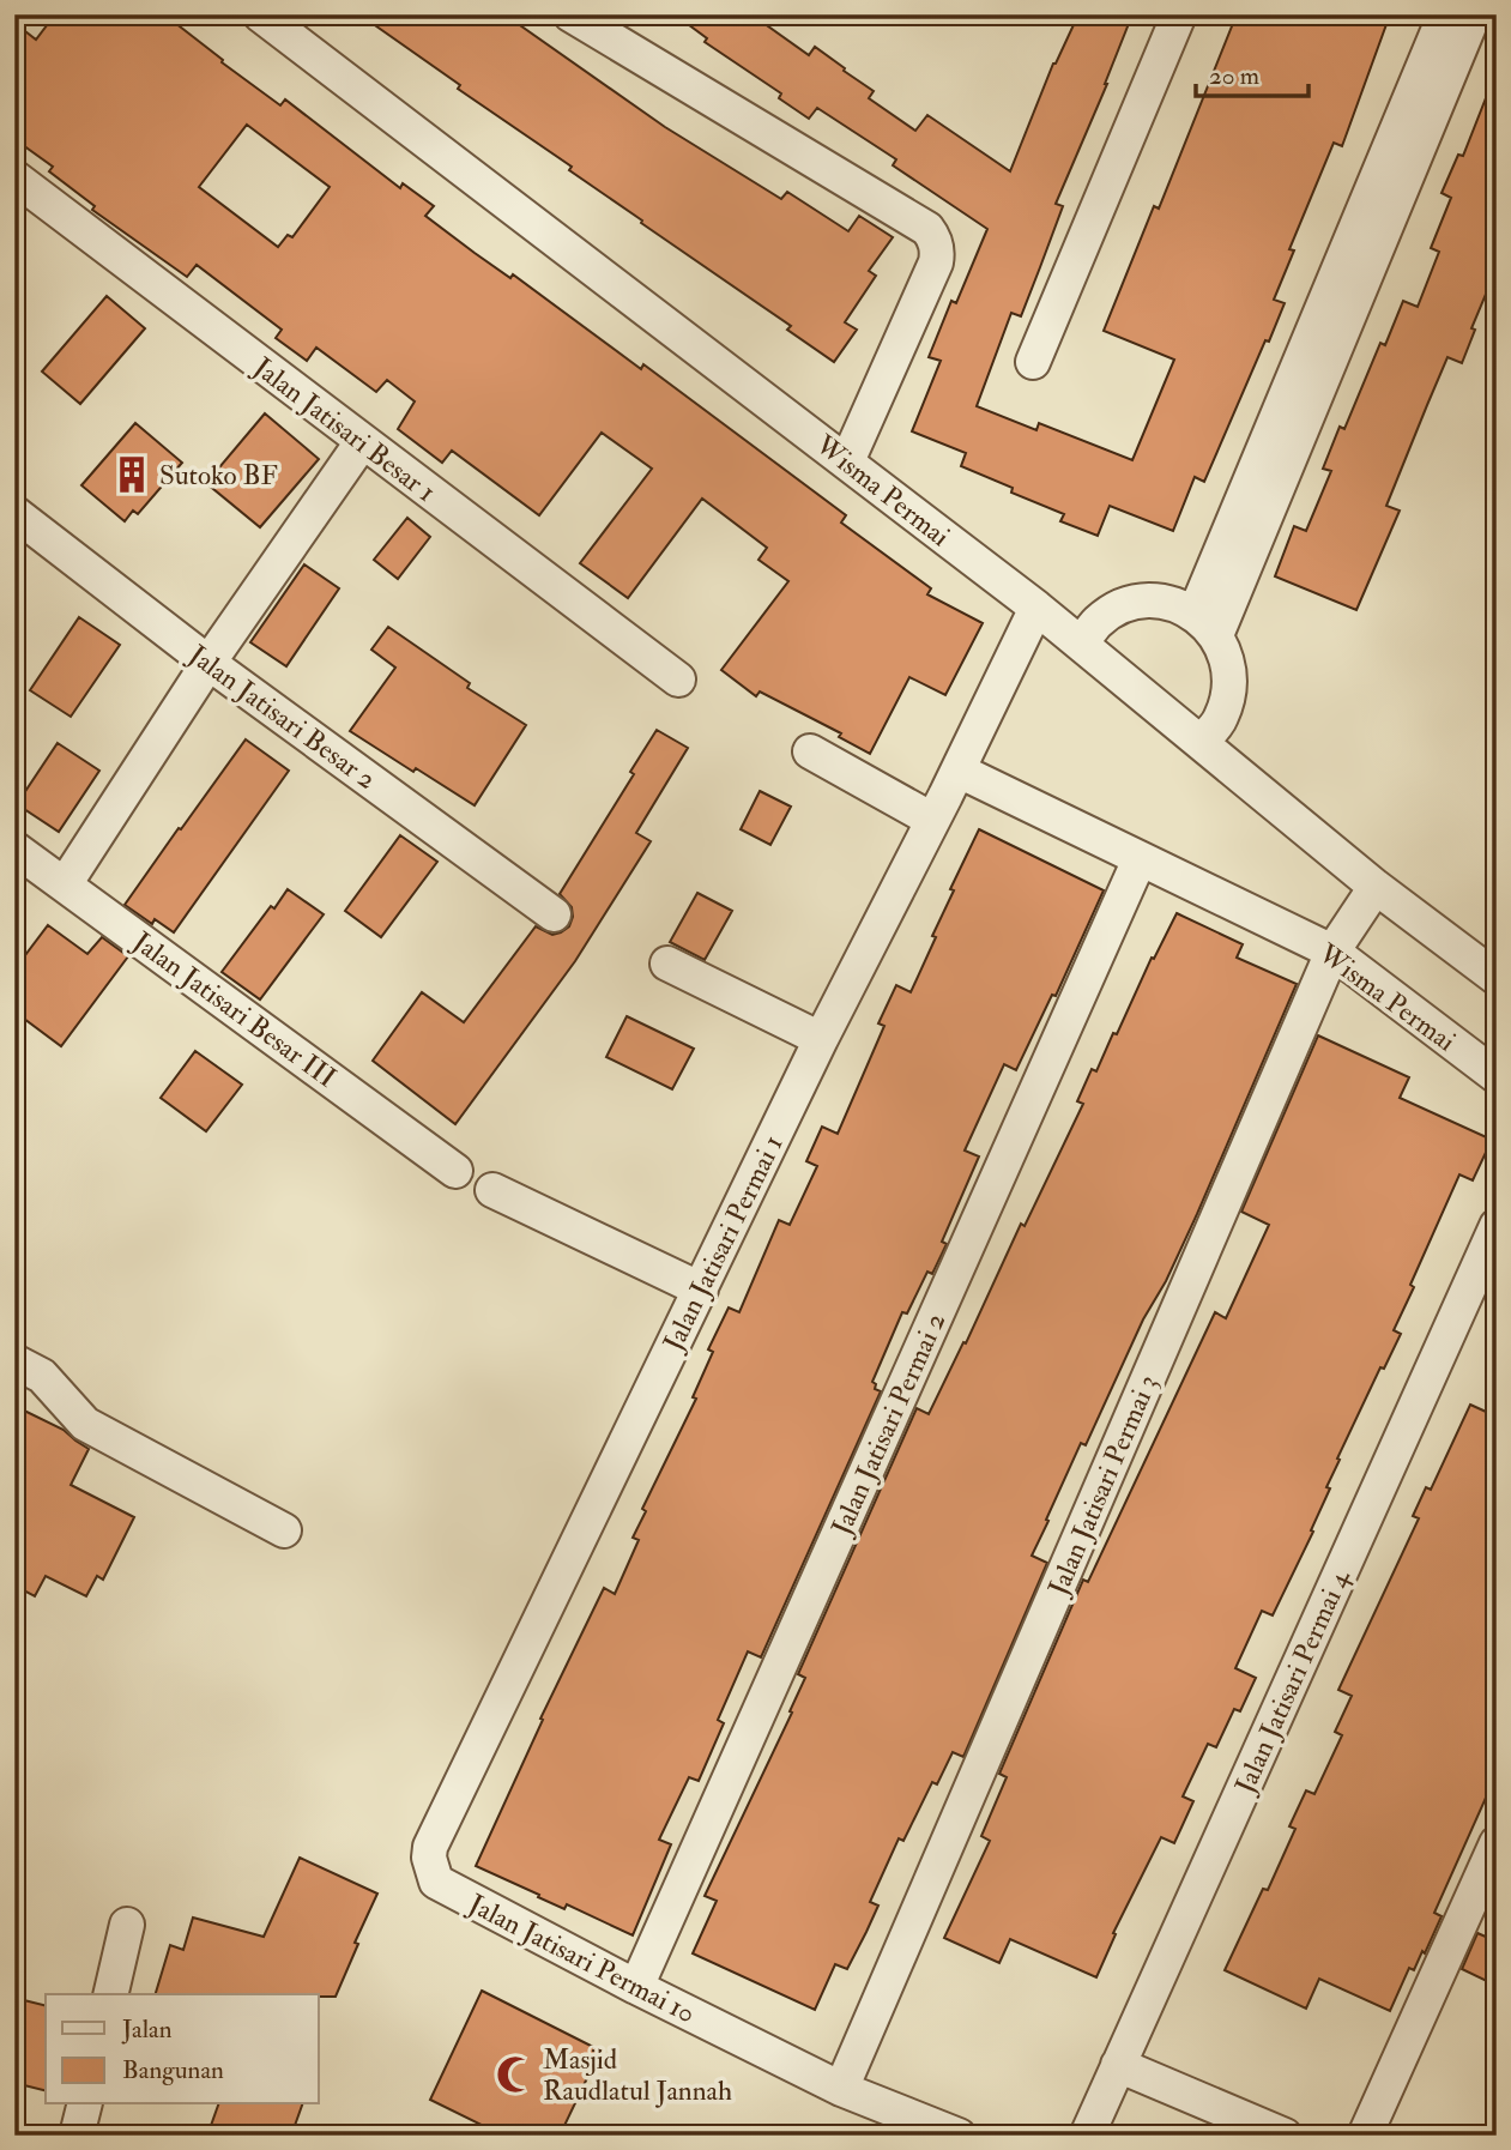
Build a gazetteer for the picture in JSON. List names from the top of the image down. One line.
{"streets":{"street":["Jalan Jatisari Besar 1","Wisma Permai","Jalan Jatisari Besar 2","Jalan Jatisari Besar III","Jalan Jatisari Permai 1","Jalan Jatisari Permai 2","Jalan Jatisari Permai 3","Jalan Jatisari Permai 4","Jalan Jatisari Permai 10"]},"crossings":[["Wisma Permai","Jalan Jatisari Permai 1"],["Wisma Permai","Jalan Jatisari Permai 2"],["Wisma Permai","Jalan Jatisari Permai 3"],["Jalan Jatisari Permai 1","Jalan Jatisari Permai 10"],["Jalan Jatisari Permai 2","Jalan Jatisari Permai 10"],["Jalan Jatisari Permai 3","Jalan Jatisari Permai 10"]],"places":{"building":["Sutoko BF"],"mosque":["Masjid Raudlatul Jannah"]},"legend":["Jalan","Bangunan"],"scale_bar":"20 m"}
